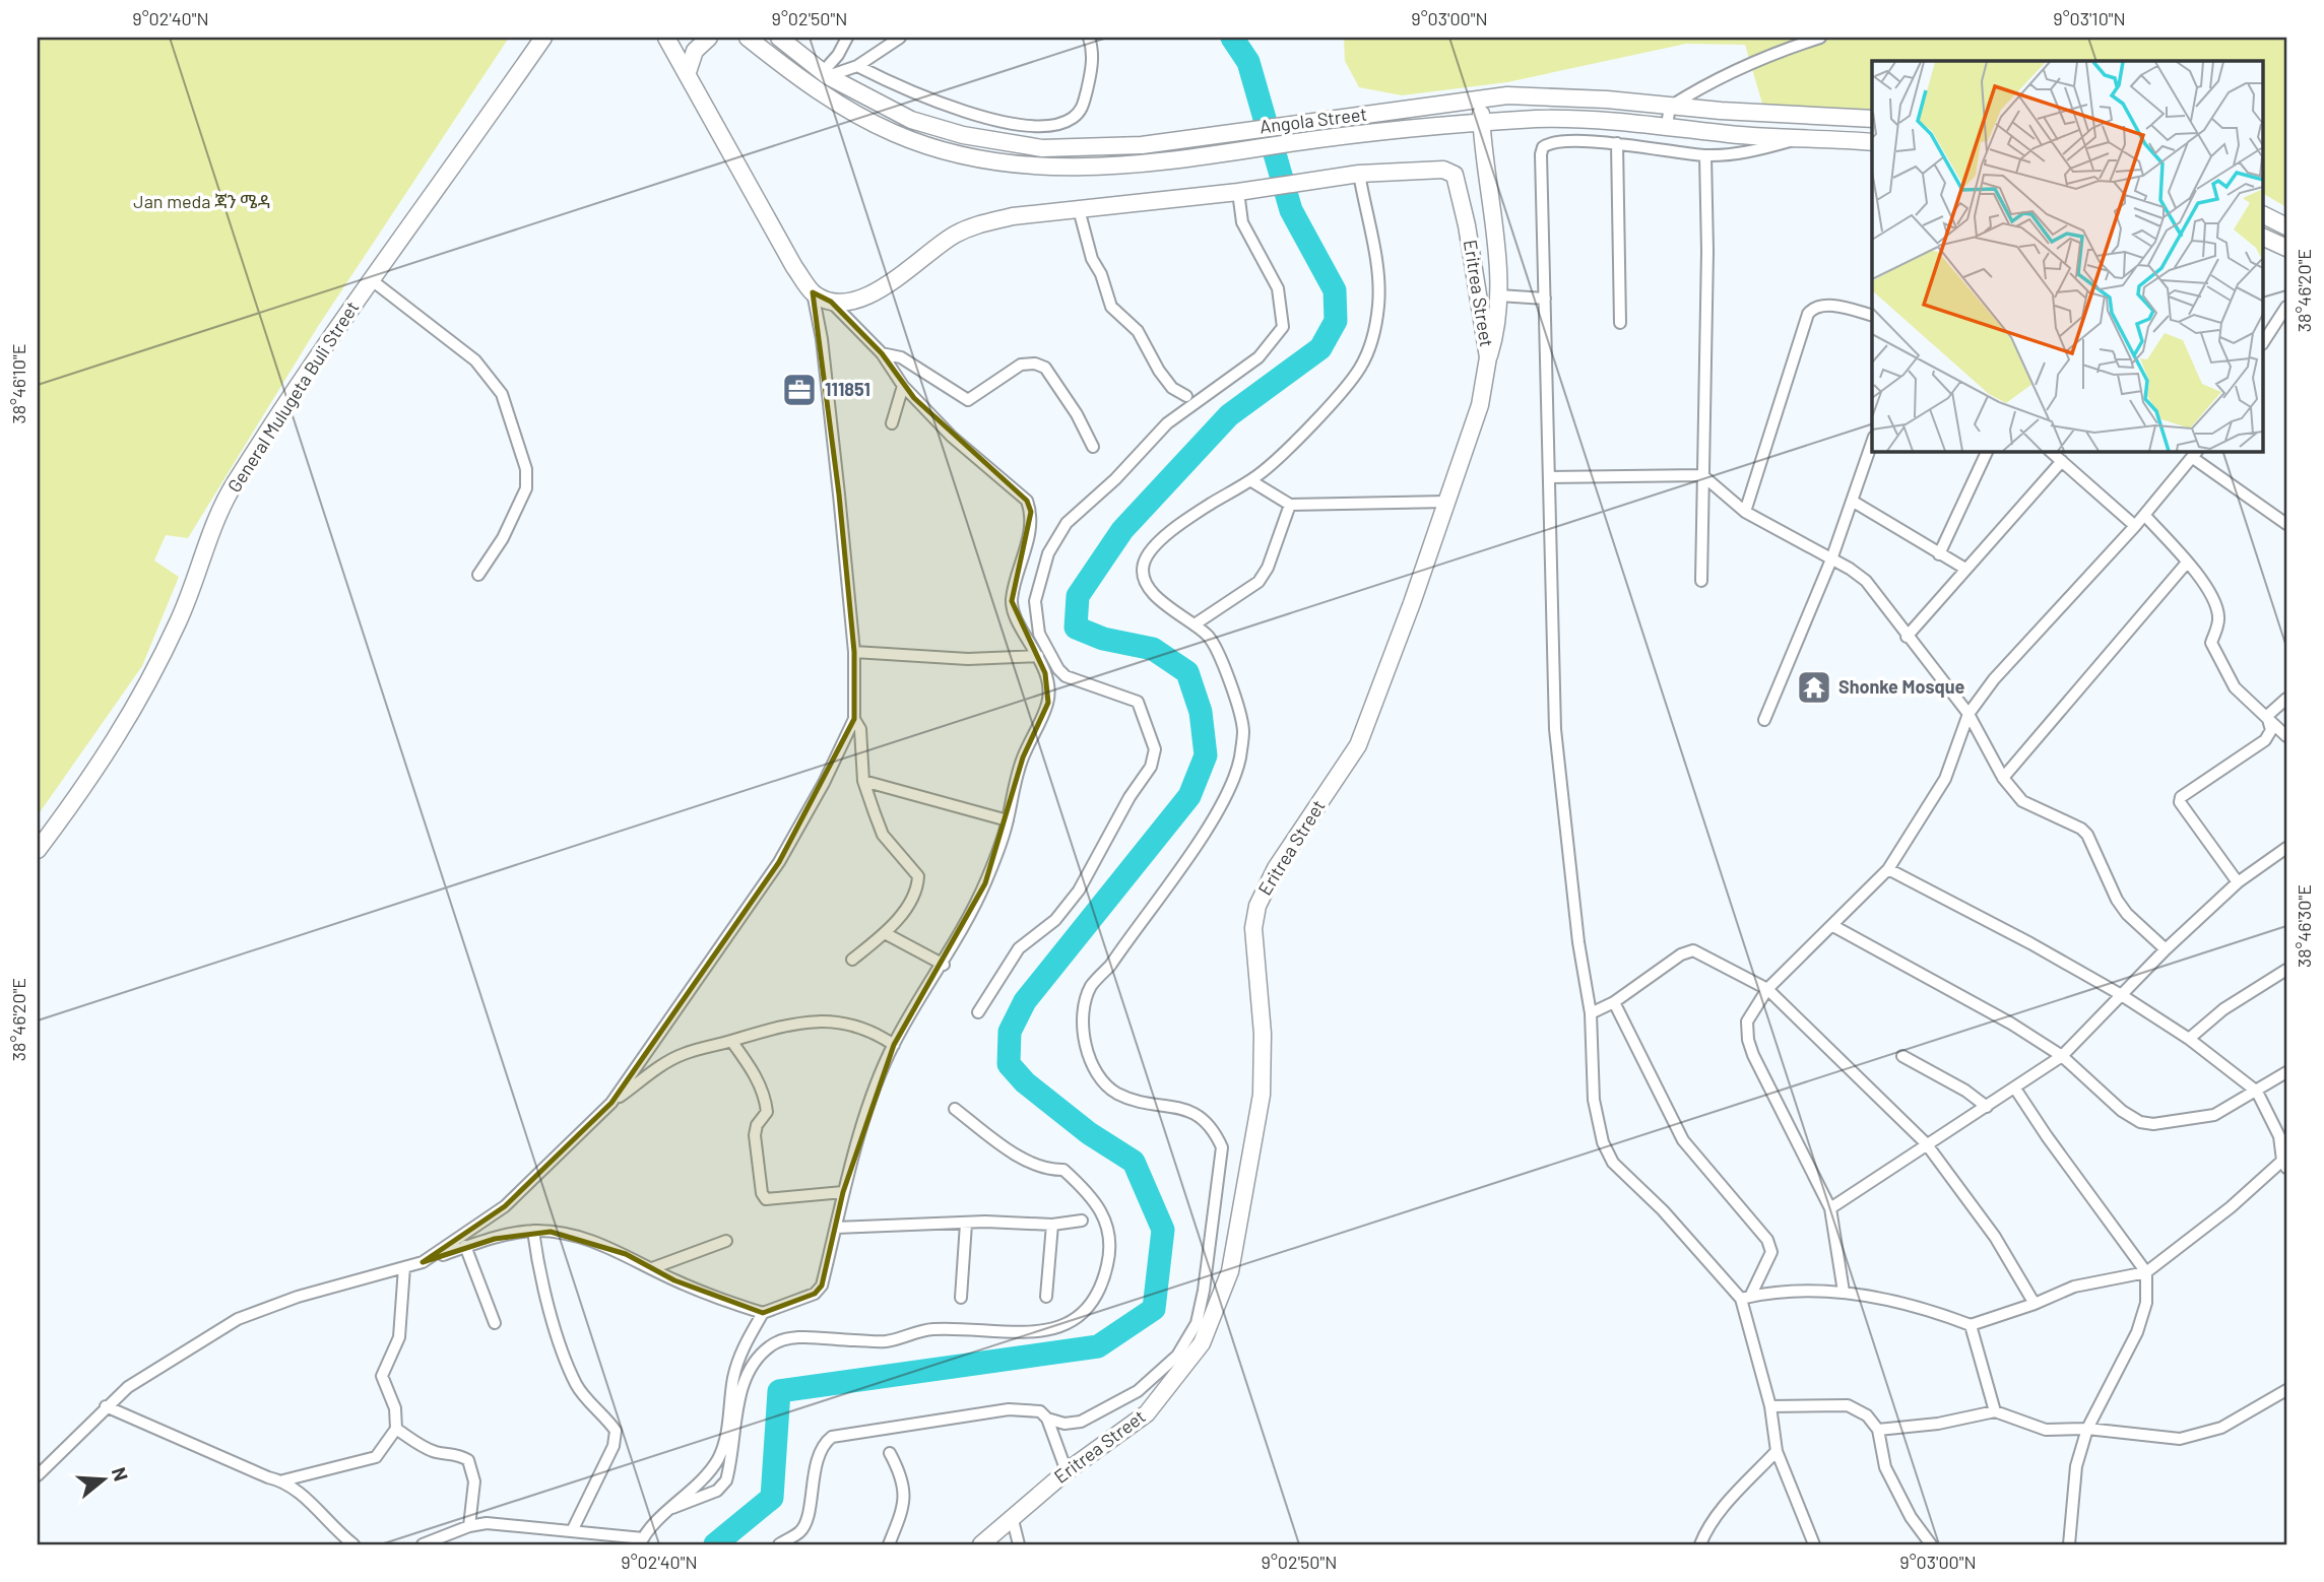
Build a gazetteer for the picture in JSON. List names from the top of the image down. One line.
{"streets":{"main road":["Angola Street","Eritrea Street","General Mulugeta Buli Street"]},"parks":["Jan meda ጃን ሜዳ"],"places":{"office":["111851"],"temple":["Shonke Mosque"]},"north":"right","coordinates":["9°02'40\"N","9°02'50\"N","9°03'00\"N","9°03'10\"N","38°46'20\"E","38°46'10\"E","38°46'30\"E"]}
